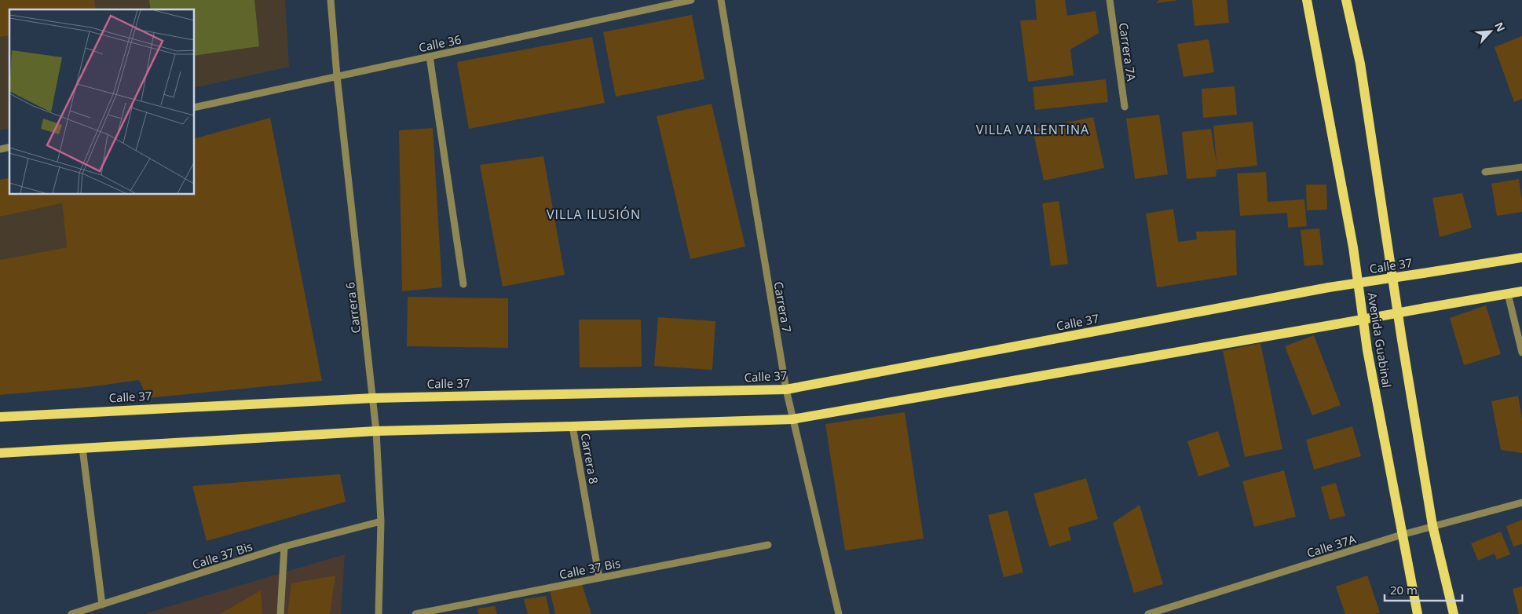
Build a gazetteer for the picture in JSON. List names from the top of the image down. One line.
{"streets":{"main road":["Calle 37","Avenida Guabinal"],"street":["Calle 36","Carrera 7A","Carrera 7","Carrera 6","Carrera 8","Calle 37A","Calle 37 Bis"]},"crossings":[["Calle 36","Carrera 6"],["Calle 37","Carrera 7"],["Calle 37","Carrera 6"],["Carrera 6","Calle 37 Bis"],["Avenida Guabinal","Calle 37A"],["Carrera 8","Calle 37 Bis"]],"districts":["VILLA VALENTINA","VILLA ILUSIÓN"],"scale_bar":"20 m","north":"top right"}
